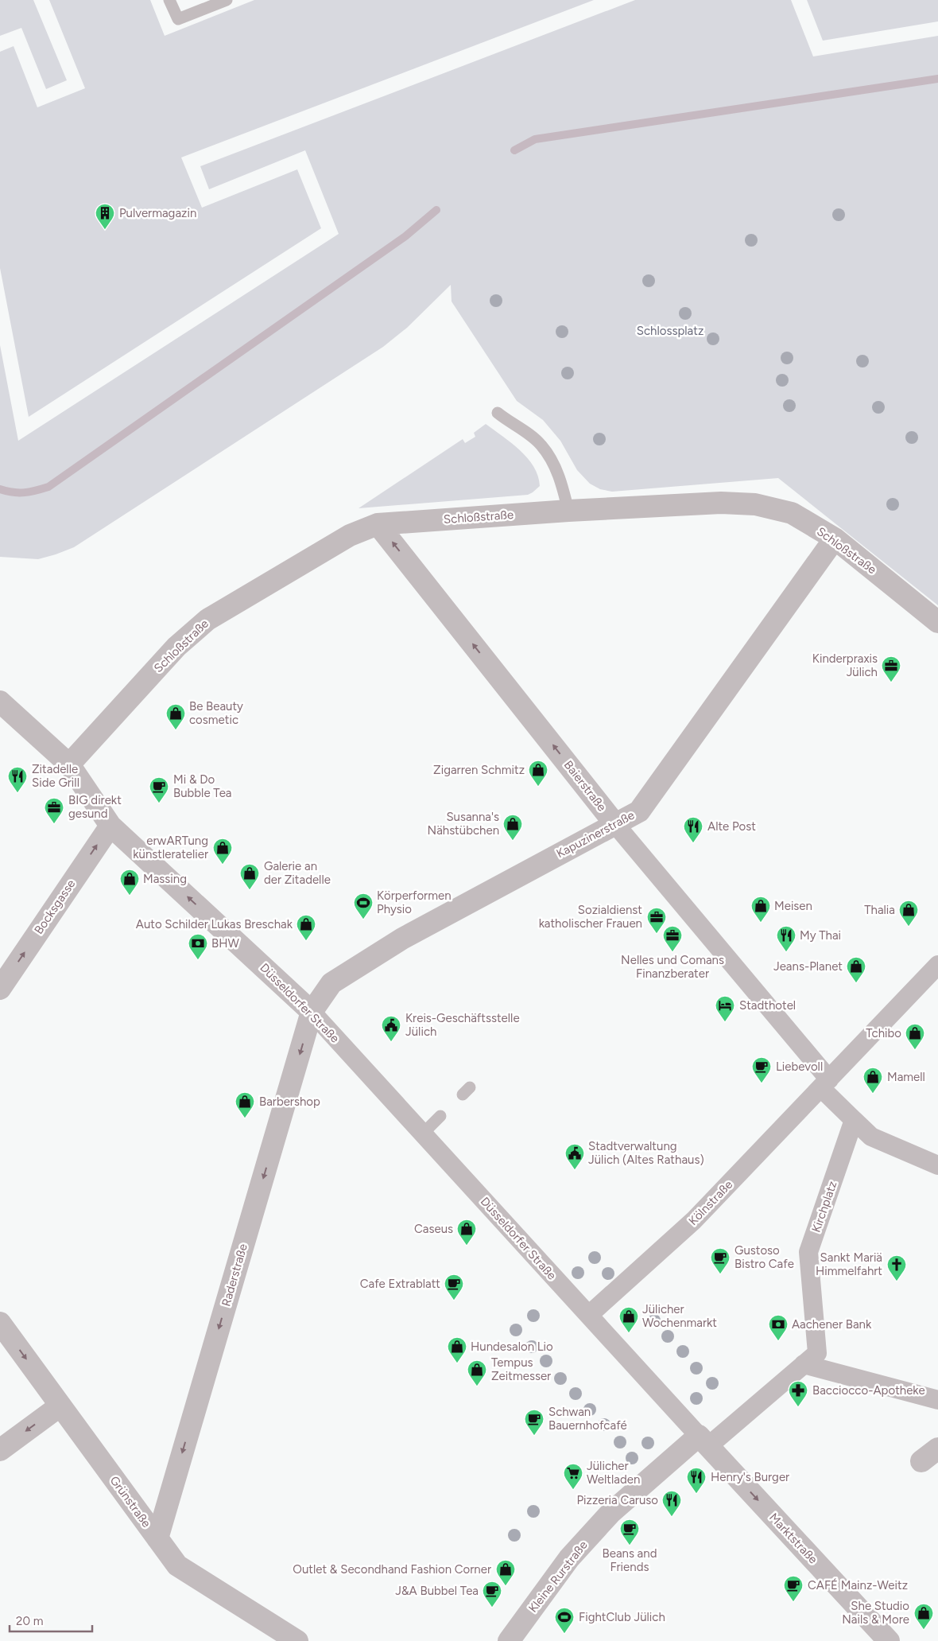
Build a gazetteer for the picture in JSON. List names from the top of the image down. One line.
{"streets":{"street":["Schloßstraße","Baierstraße","Kapuzinerstraße","Bocksgasse","Düsseldorfer Straße","Kölnstraße","Kirchplatz","Raderstraße","Grünstraße","Marktstraße","Kleine Rurstraße"]},"crossings":[["Schloßstraße","Baierstraße"],["Schloßstraße","Kapuzinerstraße"],["Schloßstraße","Düsseldorfer Straße"],["Baierstraße","Kapuzinerstraße"],["Baierstraße","Kölnstraße"],["Kapuzinerstraße","Düsseldorfer Straße"],["Kapuzinerstraße","Raderstraße"],["Bocksgasse","Düsseldorfer Straße"],["Düsseldorfer Straße","Kölnstraße"],["Düsseldorfer Straße","Raderstraße"],["Kirchplatz","Kleine Rurstraße"],["Raderstraße","Grünstraße"],["Marktstraße","Kleine Rurstraße"]],"one_way":["Baierstraße","Bocksgasse","Raderstraße","Marktstraße"],"parks":["Schlossplatz"],"places":{"building":["Pulvermagazin"],"office":["Kinderpraxis Jülich","BIG direkt gesund","Sozialdienst katholischer Frauen","Nelles und Comans Finanzberater"],"shop":["Be Beauty cosmetic","Zigarren Schmitz","Susanna's Nähstübchen","erwARTung künstleratelier","Galerie an der Zitadelle","Massing","Meisen","Thalia","Auto Schilder Lukas Breschak","Jeans-Planet","Tchibo","Mamell","Barbershop","Caseus","Jülicher Wochenmarkt","Hundesalon Lio","Tempus Zeitmesser","Outlet & Secondhand Fashion Corner","She Studio Nails & More"],"restaurant":["Zitadelle Side Grill","Alte Post","My Thai","Henry's Burger","Pizzeria Caruso"],"cafe":["Mi & Do Bubble Tea","Liebevoll","Gustoso Bistro Cafe","Cafe Extrablatt","Schwan Bauernhofcafé","Beans and Friends","CAFÉ Mainz-Weitz","J&A Bubbel Tea"],"sports":["Körperformen Physio","FightClub Jülich"],"bank":["BHW","Aachener Bank"],"hotel":["Stadthotel"],"public building":["Kreis-Geschäftsstelle Jülich","Stadtverwaltung Jülich (Altes Rathaus)"],"church":["Sankt Mariä Himmelfahrt"],"pharmacy":["Bacciocco-Apotheke"],"supermarket":["Jülicher Weltladen"]},"scale_bar":"20 m"}
